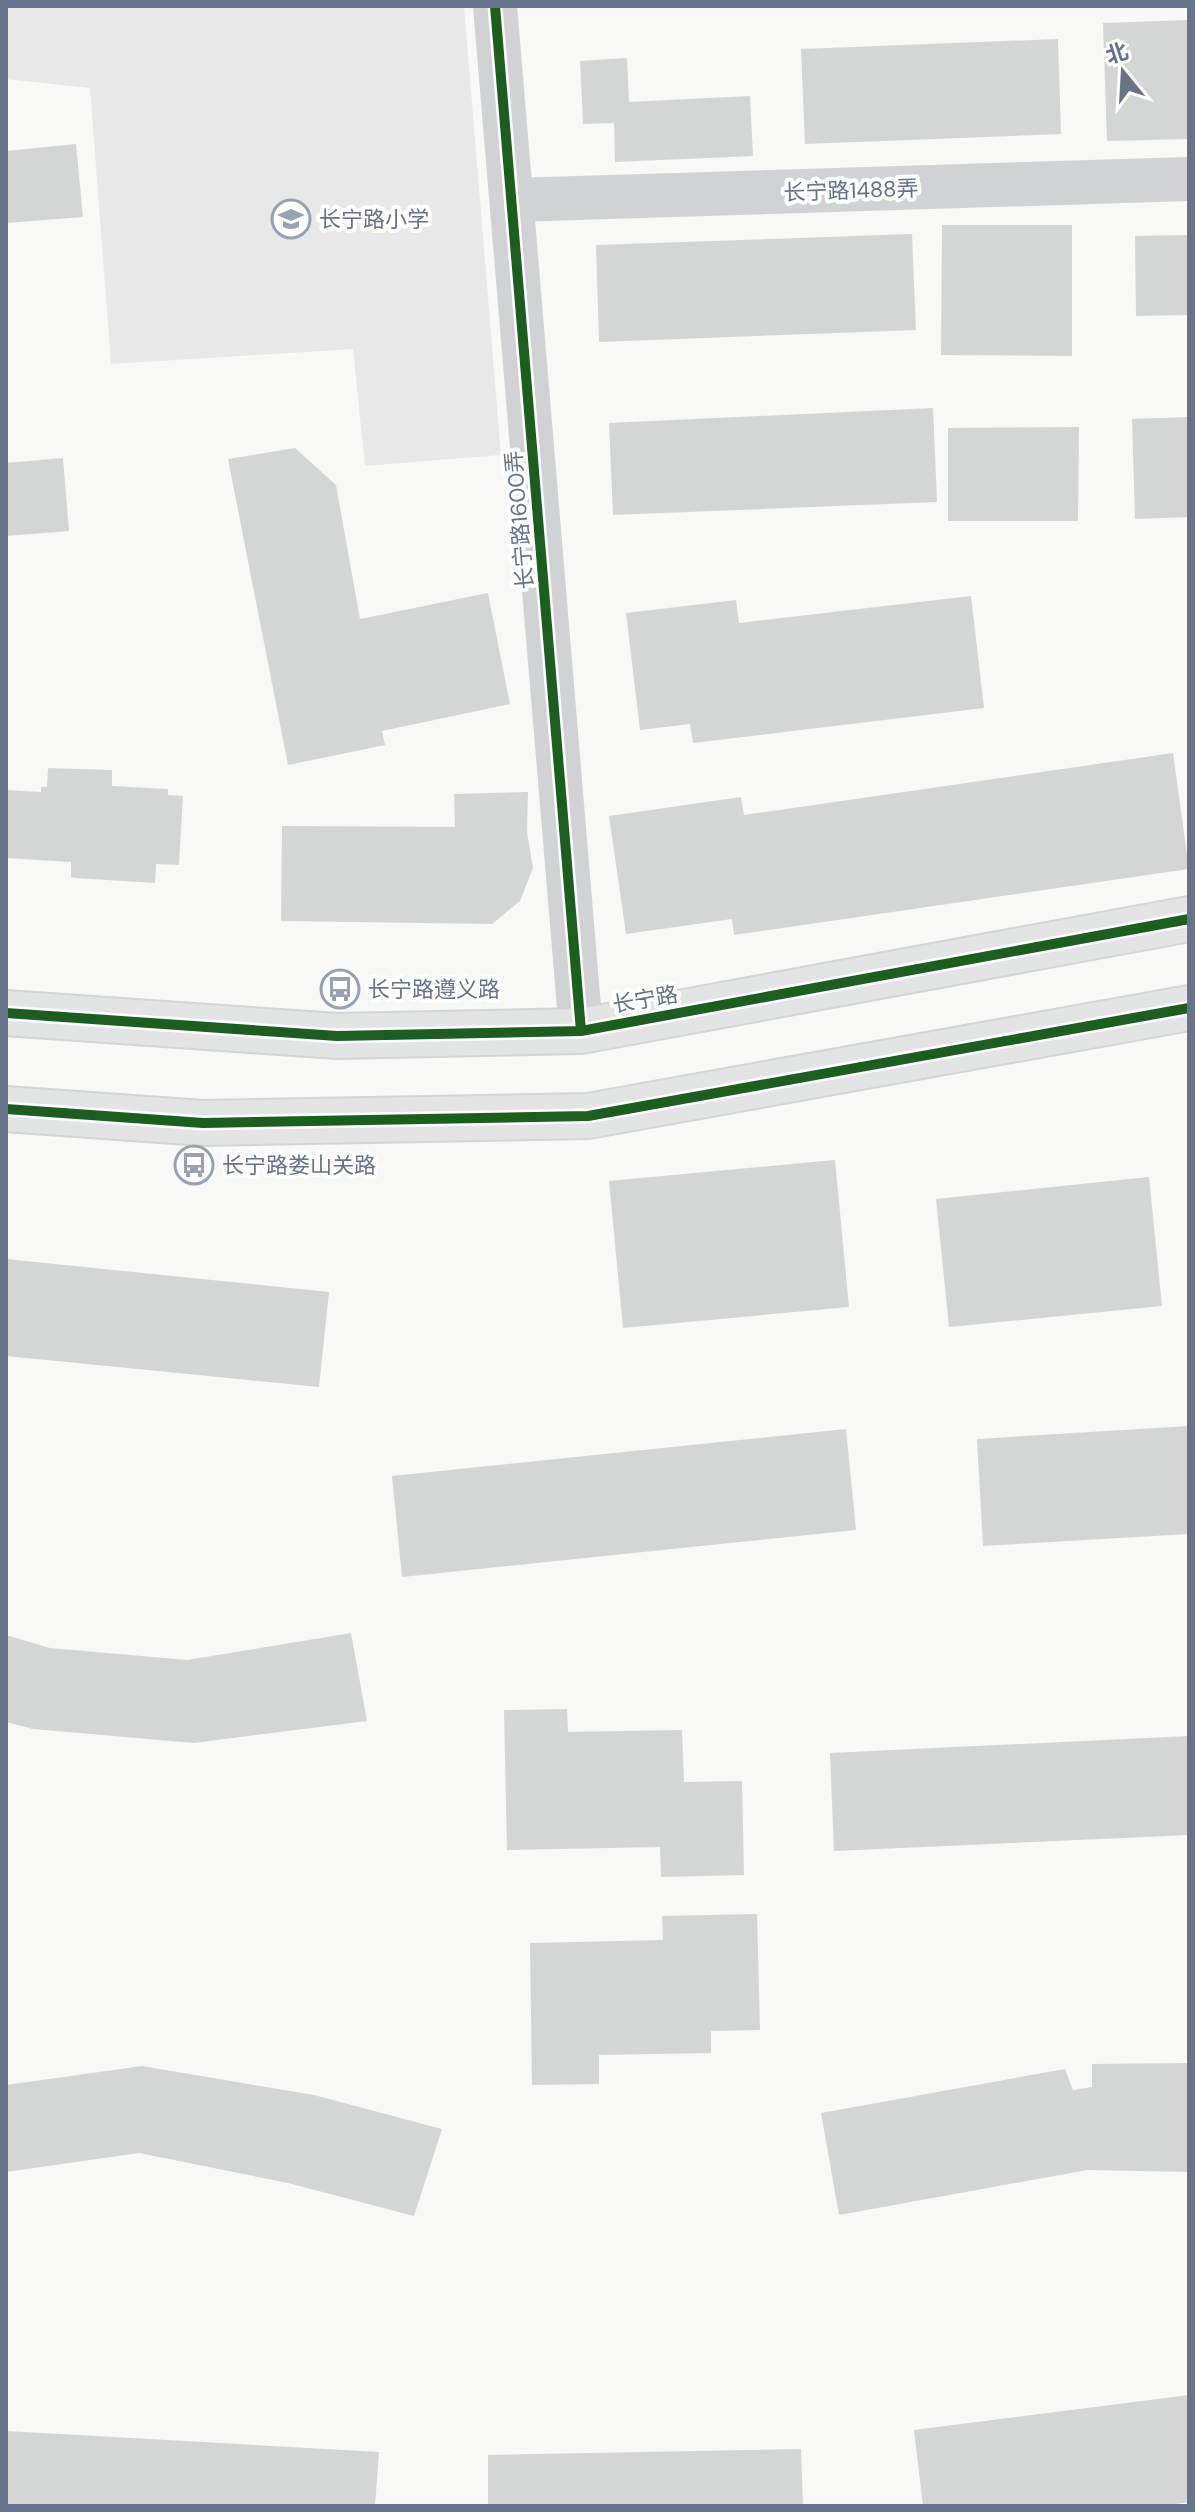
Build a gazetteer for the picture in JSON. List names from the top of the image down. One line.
{"streets":{"main road":["长宁路"],"street":["长宁路1488弄","长宁路1600弄"]},"crossings":[["长宁路1488弄","长宁路1600弄"],["长宁路1600弄","长宁路"]],"places":{"school or university":["长宁路小学"],"bus stop":["长宁路遵义路","长宁路娄山关路"]},"north":"top"}
